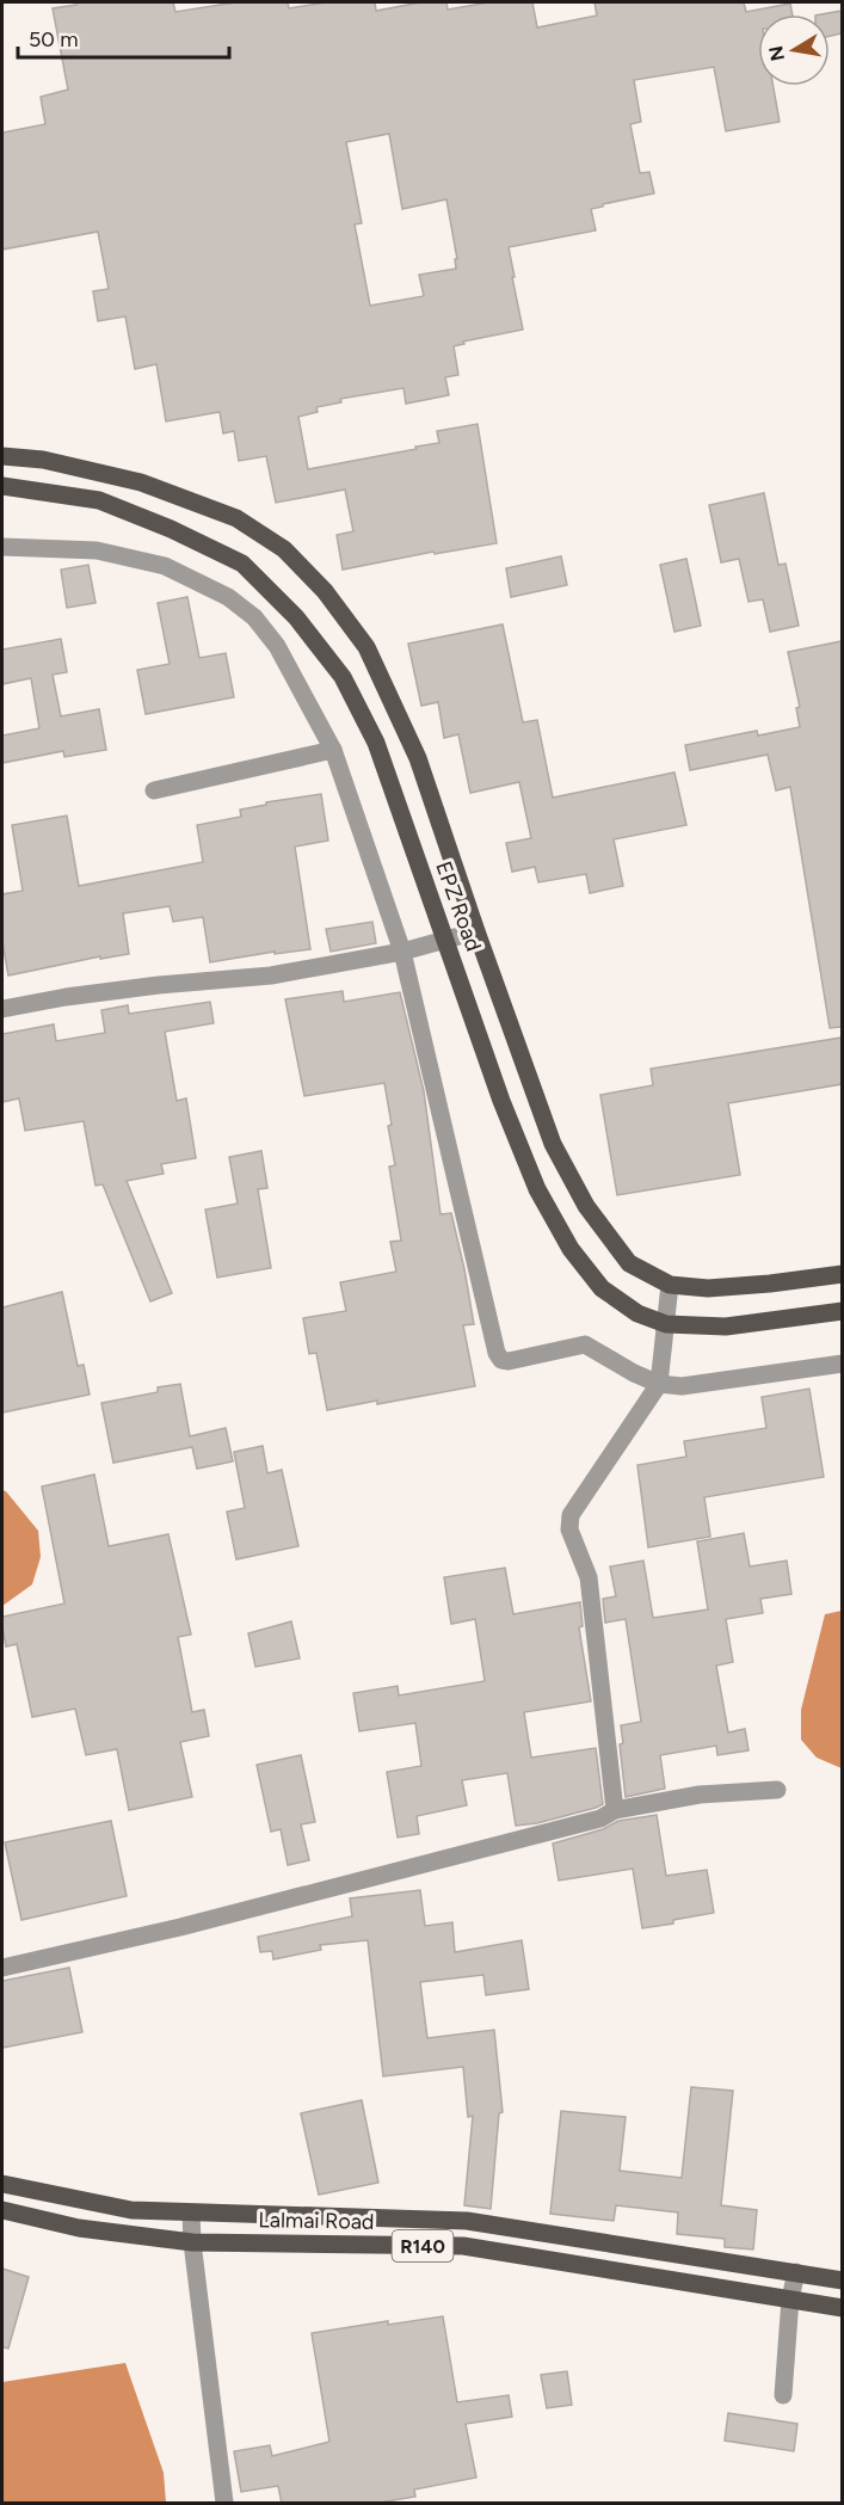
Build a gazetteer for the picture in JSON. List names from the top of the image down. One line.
{"streets":{"main road":["EPZ Road","Lalmai Road","R140"]},"scale_bar":"50 m","north":"left"}
